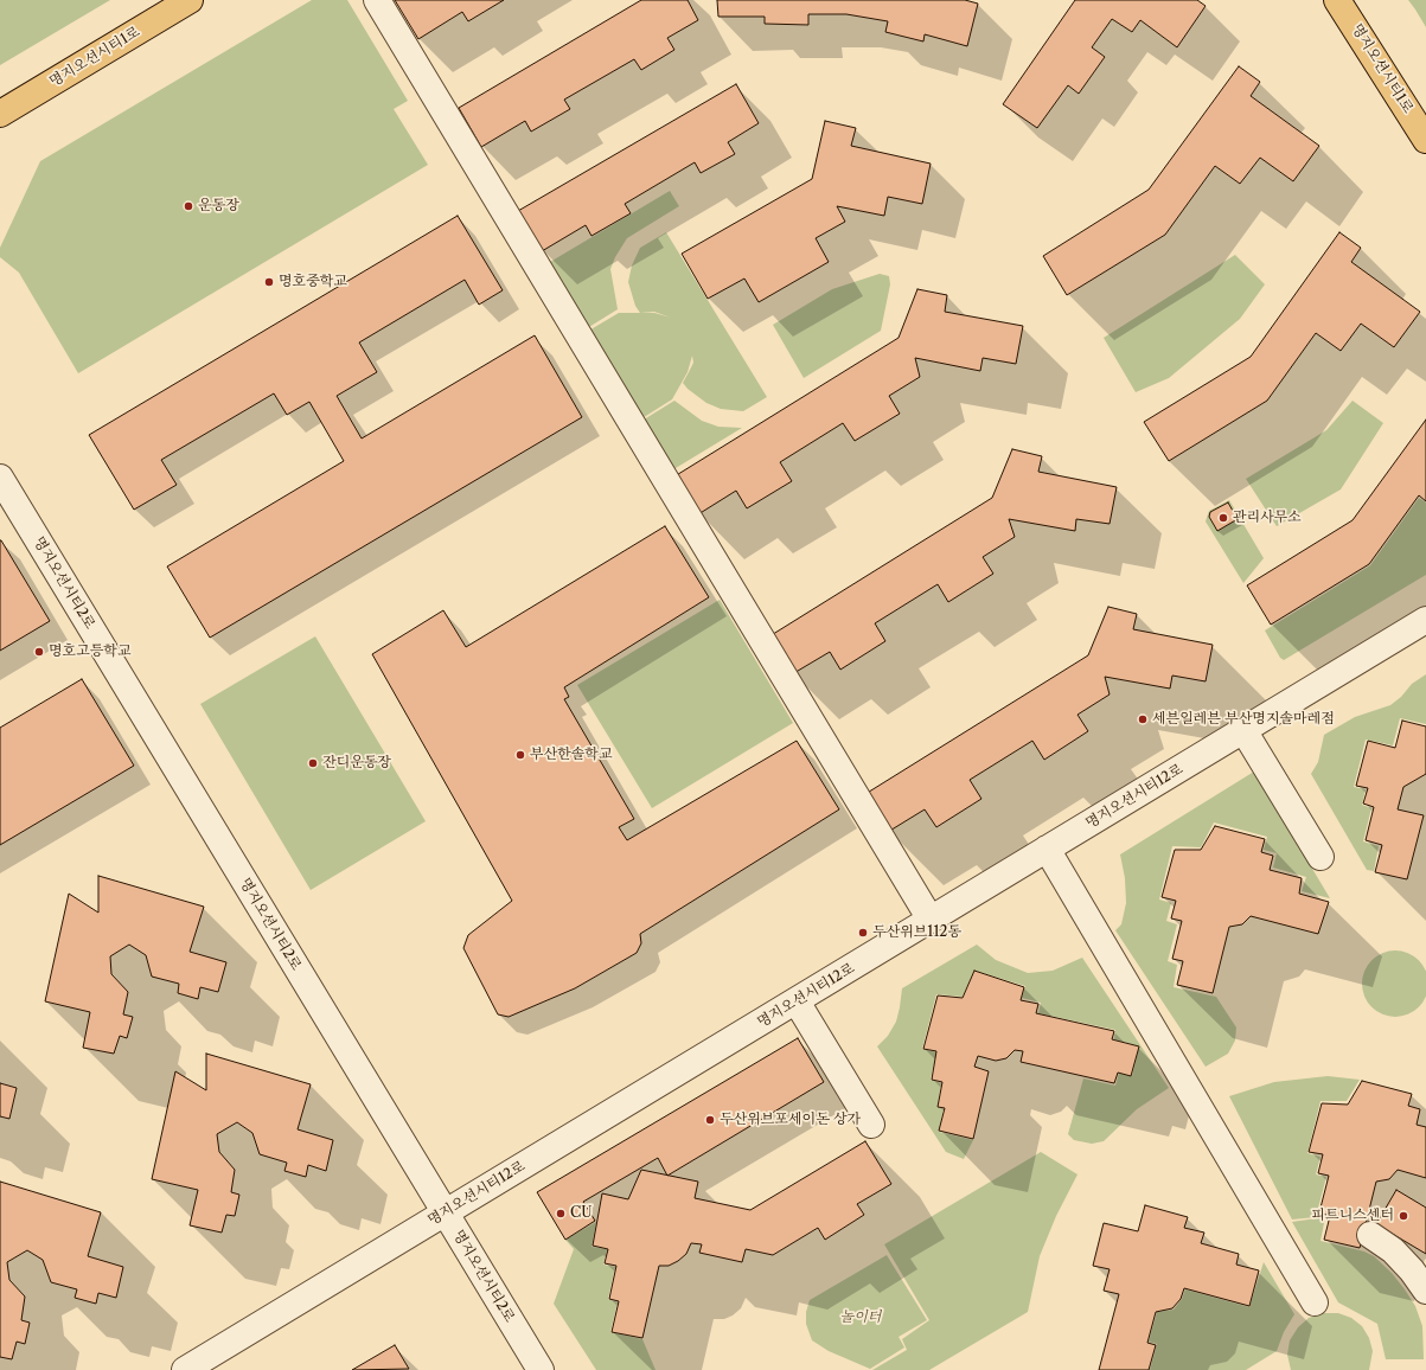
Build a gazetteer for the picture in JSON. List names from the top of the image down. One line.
{"streets":{"main road":["명지오션시티1로"],"street":["명지오션시티2로","명지오션시티12로"]},"crossings":[["명지오션시티2로","명지오션시티12로"]],"parks":["놀이터"],"places":["운동장","명호중학교","관리사무소","명호고등학교","세븐일레븐 부산명지솔마레점","부산한솔학교","잔디운동장","두산위브112동","두산위브포세이돈 상가","CU","피트니스센터"]}
